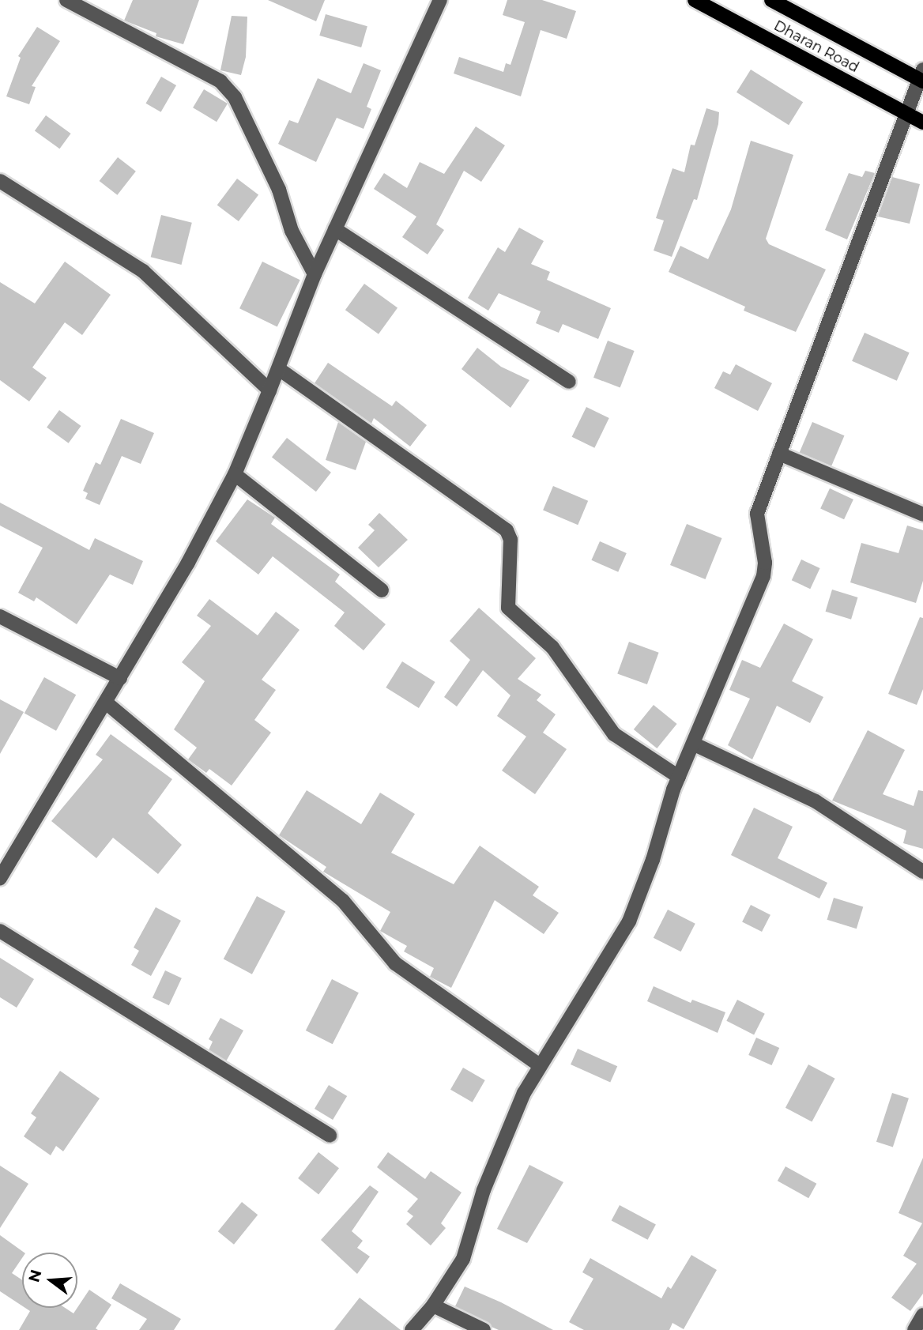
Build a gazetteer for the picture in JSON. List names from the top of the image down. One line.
{"streets":{"main road":["Dharan Road"]},"north":"left"}
